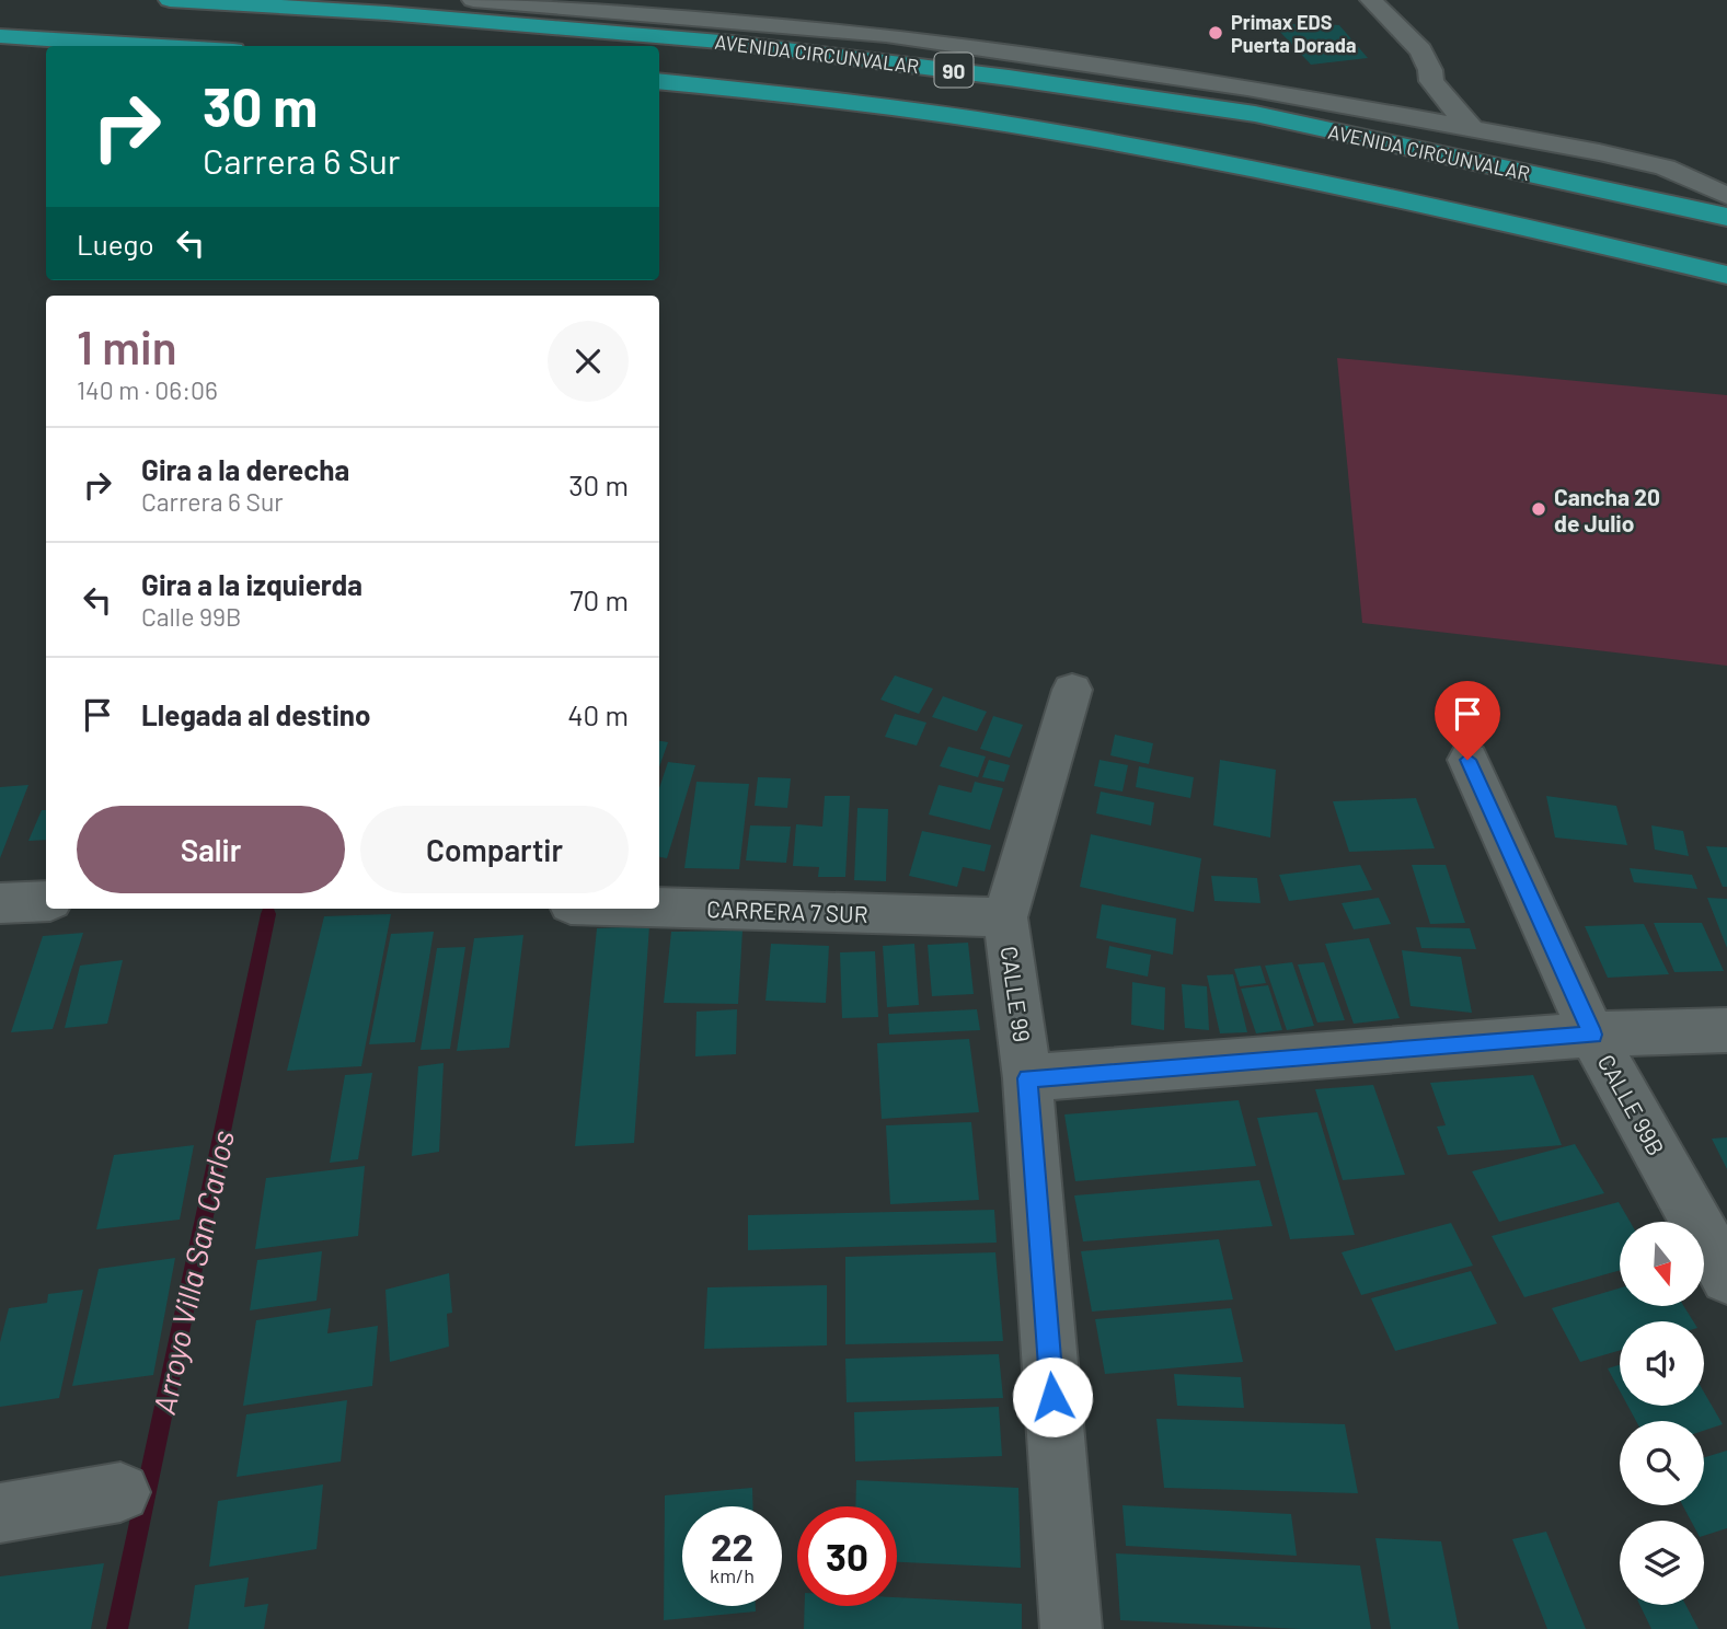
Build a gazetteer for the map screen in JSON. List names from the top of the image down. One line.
{"streets":{"highway":["AVENIDA CIRCUNVALAR","90"],"street":["CARRERA 7 SUR","CALLE 99","CALLE 99B"]},"crossings":[["CARRERA 7 SUR","CALLE 99"]],"water":["Arroyo Villa San Carlos"],"places":["Primax EDS Puerta Dorada","Cancha 20 de Julio"],"north":"bottom","page":{"turn":["30 m","Carrera 6 Sur"],"then":"Luego","heading":["1 min","140 m · 06:06"],"list":[{"name":"Gira a la derecha","note":"Carrera 6 Sur","value":"30 m"},{"name":"Gira a la izquierda","note":"Calle 99B","value":"70 m"},{"name":"Llegada al destino","value":"40 m"}],"buttons":["Salir","Compartir"],"speed":"22 km/h","limit":"30"}}
